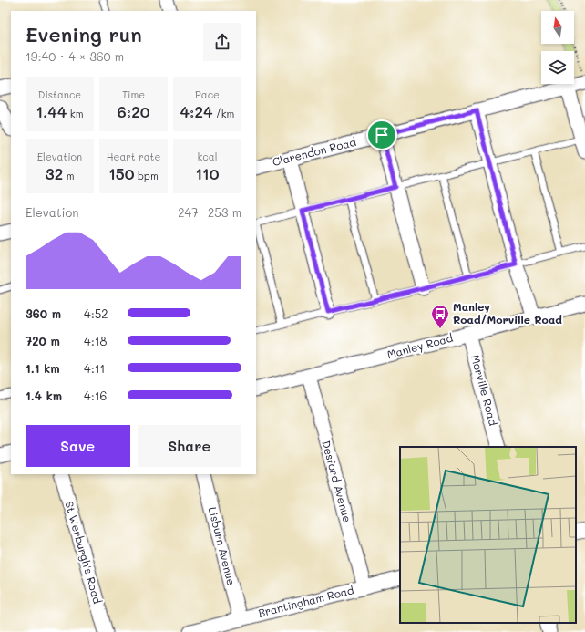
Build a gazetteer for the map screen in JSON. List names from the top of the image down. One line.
{"streets":{"street":["Clarendon Road","Manley Road","Morville Road","Desford Avenue","Lisburn Avenue","St Werburgh's Road","Brantingham Road"]},"crossings":[["Manley Road","Morville Road"],["Manley Road","Desford Avenue"],["Desford Avenue","Brantingham Road"],["Lisburn Avenue","Brantingham Road"]],"places":{"bus stop":["Manley Road/Morville Road"]},"north":"top","page":{"heading":["Evening run","19:40 · 4 × 360 m"],"stats":[["Distance","1.44 km"],["Time","6:20"],["Pace","4:24 /km"],["Elevation","32 m"],["Heart rate","150 bpm"],["kcal","110"]],"chart":["Elevation","247–253 m"],"list":[{"name":"360 m","note":"4:52"},{"name":"720 m","note":"4:18"},{"name":"1.1 km","note":"4:11"},{"name":"1.4 km","note":"4:16"}],"buttons":["Save","Share"]}}
